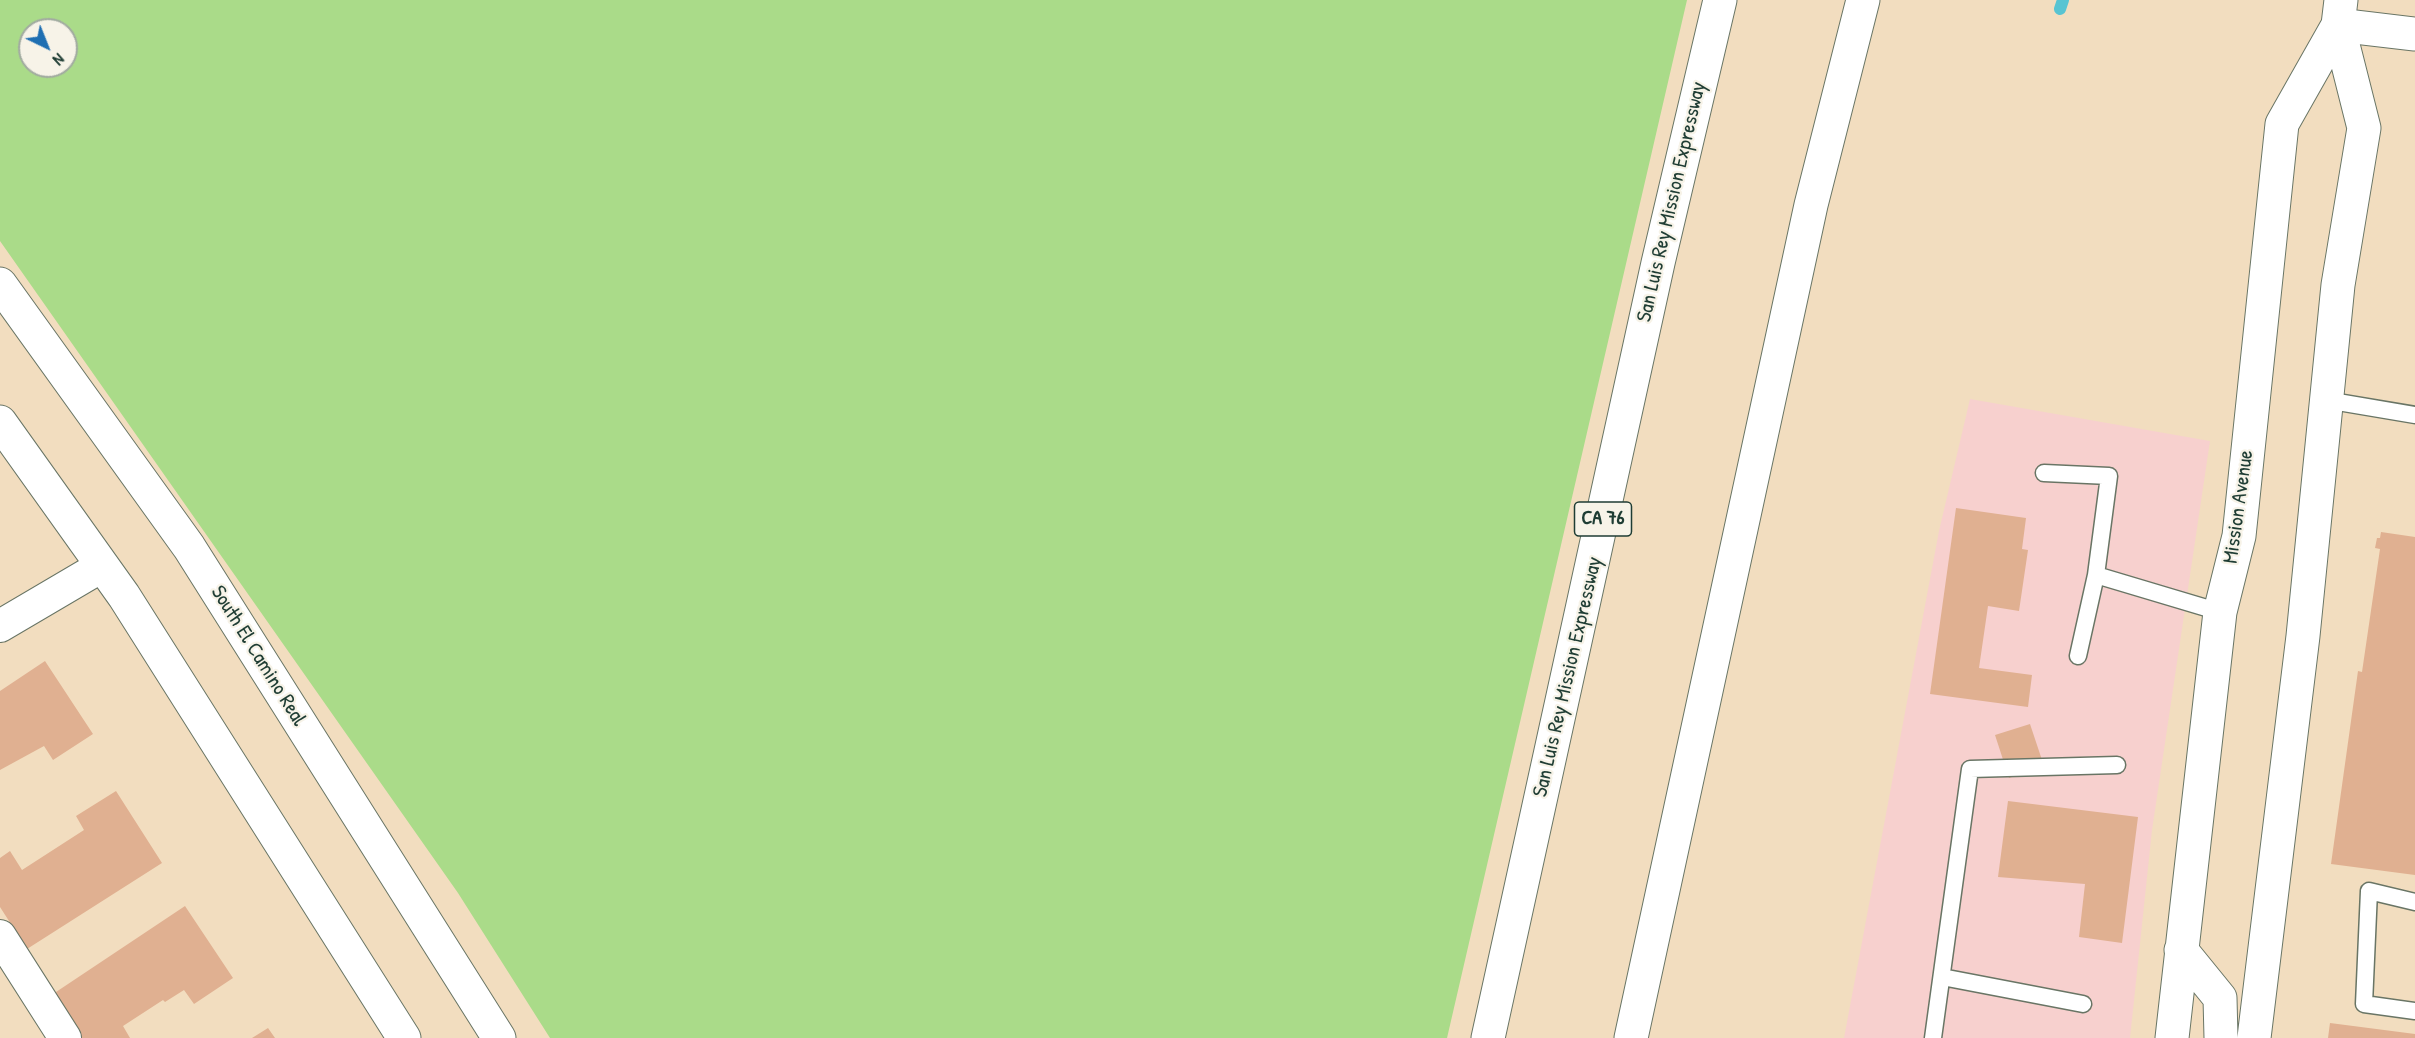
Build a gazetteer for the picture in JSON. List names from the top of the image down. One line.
{"streets":{"main road":["San Luis Rey Mission Expressway","Mission Avenue","CA 76","South El Camino Real"]},"north":"bottom right"}
